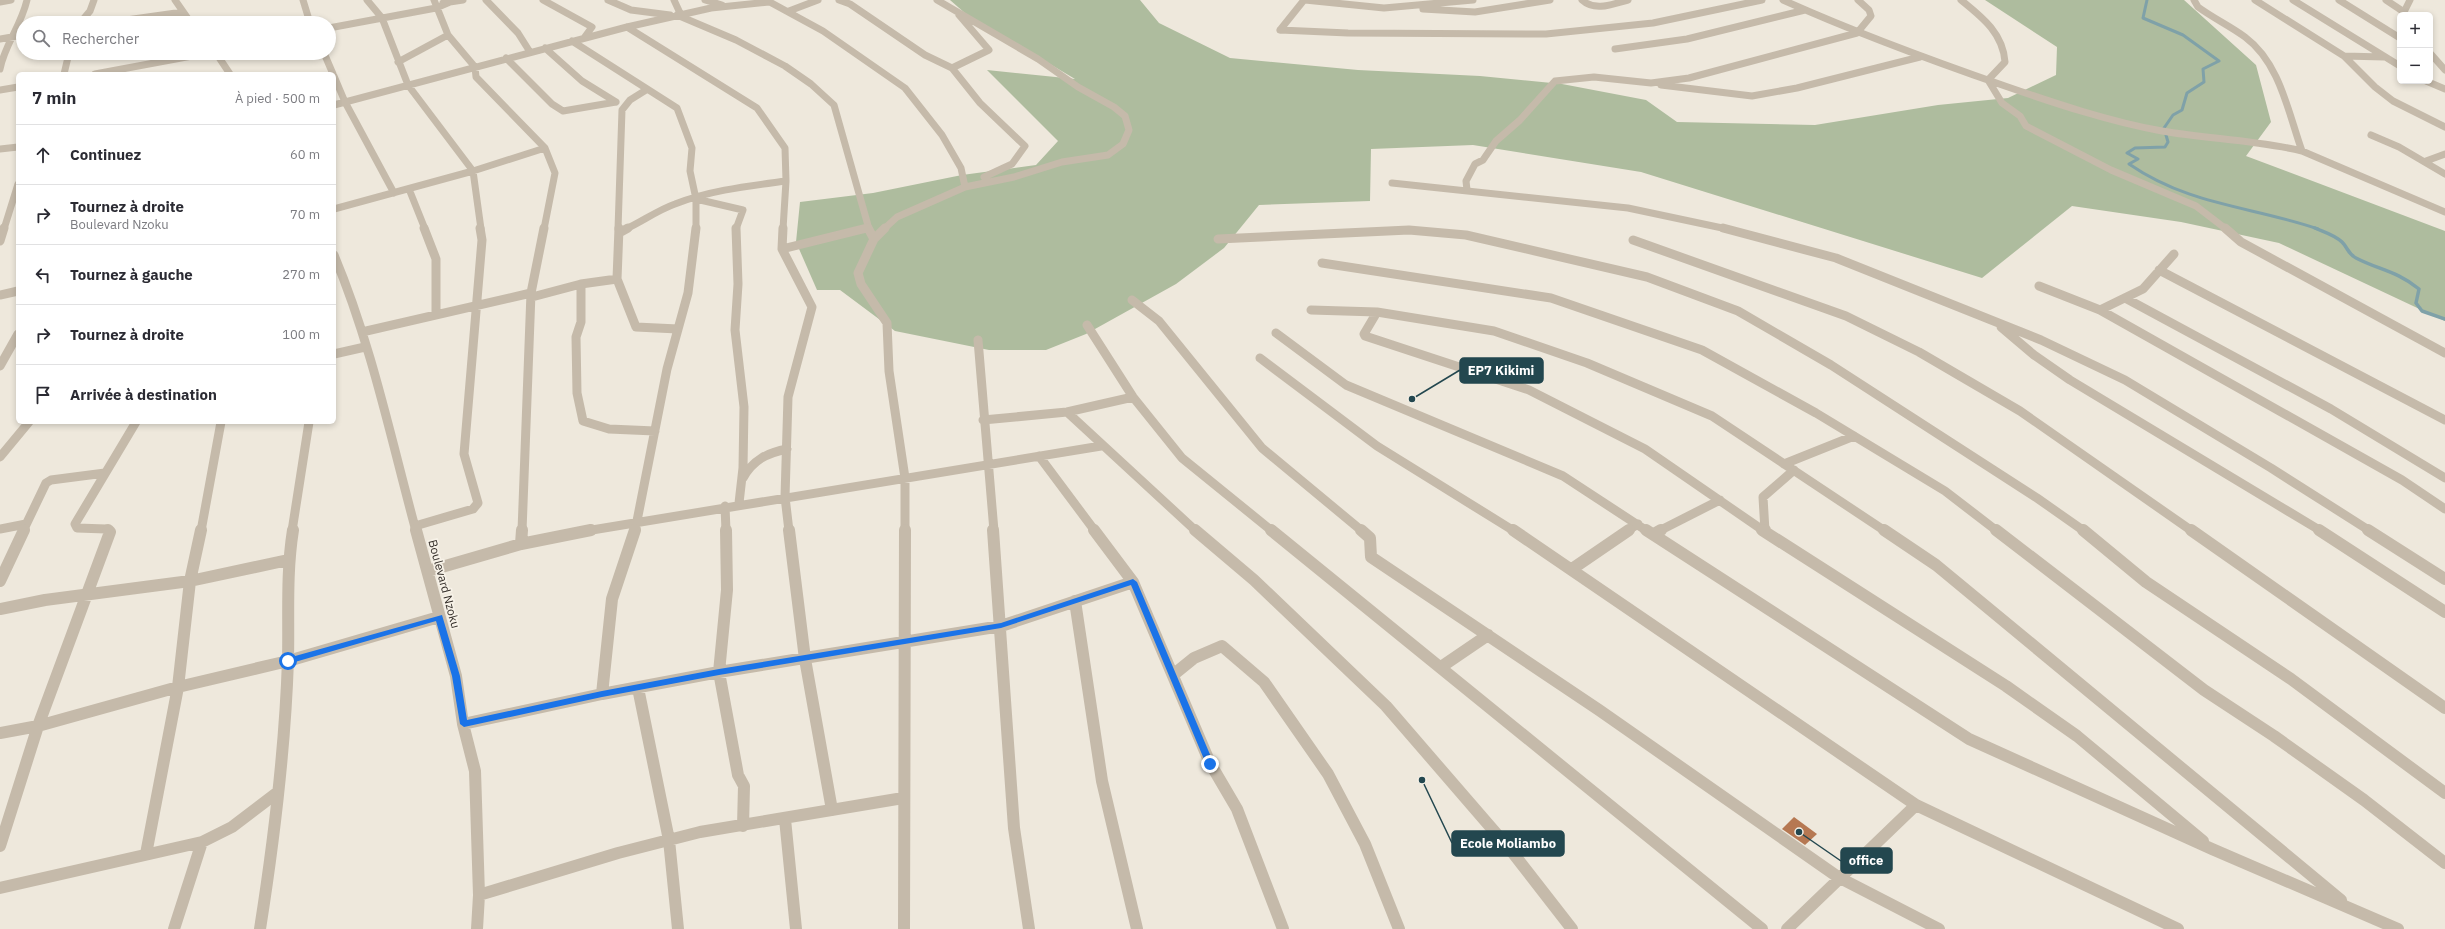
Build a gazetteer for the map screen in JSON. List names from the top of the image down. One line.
{"streets":{"street":["Boulevard Nzoku"]},"places":["EP7 Kikimi","Ecole Moliambo","office"],"page":{"map_buttons":["+","−"],"search":"Rechercher","heading":["7 min","À pied · 500 m"],"list":[["Continuez","60 m"],["Tournez à droite","Boulevard Nzoku","70 m"],["Tournez à gauche","270 m"],["Tournez à droite","100 m"],"Arrivée à destination"]}}
